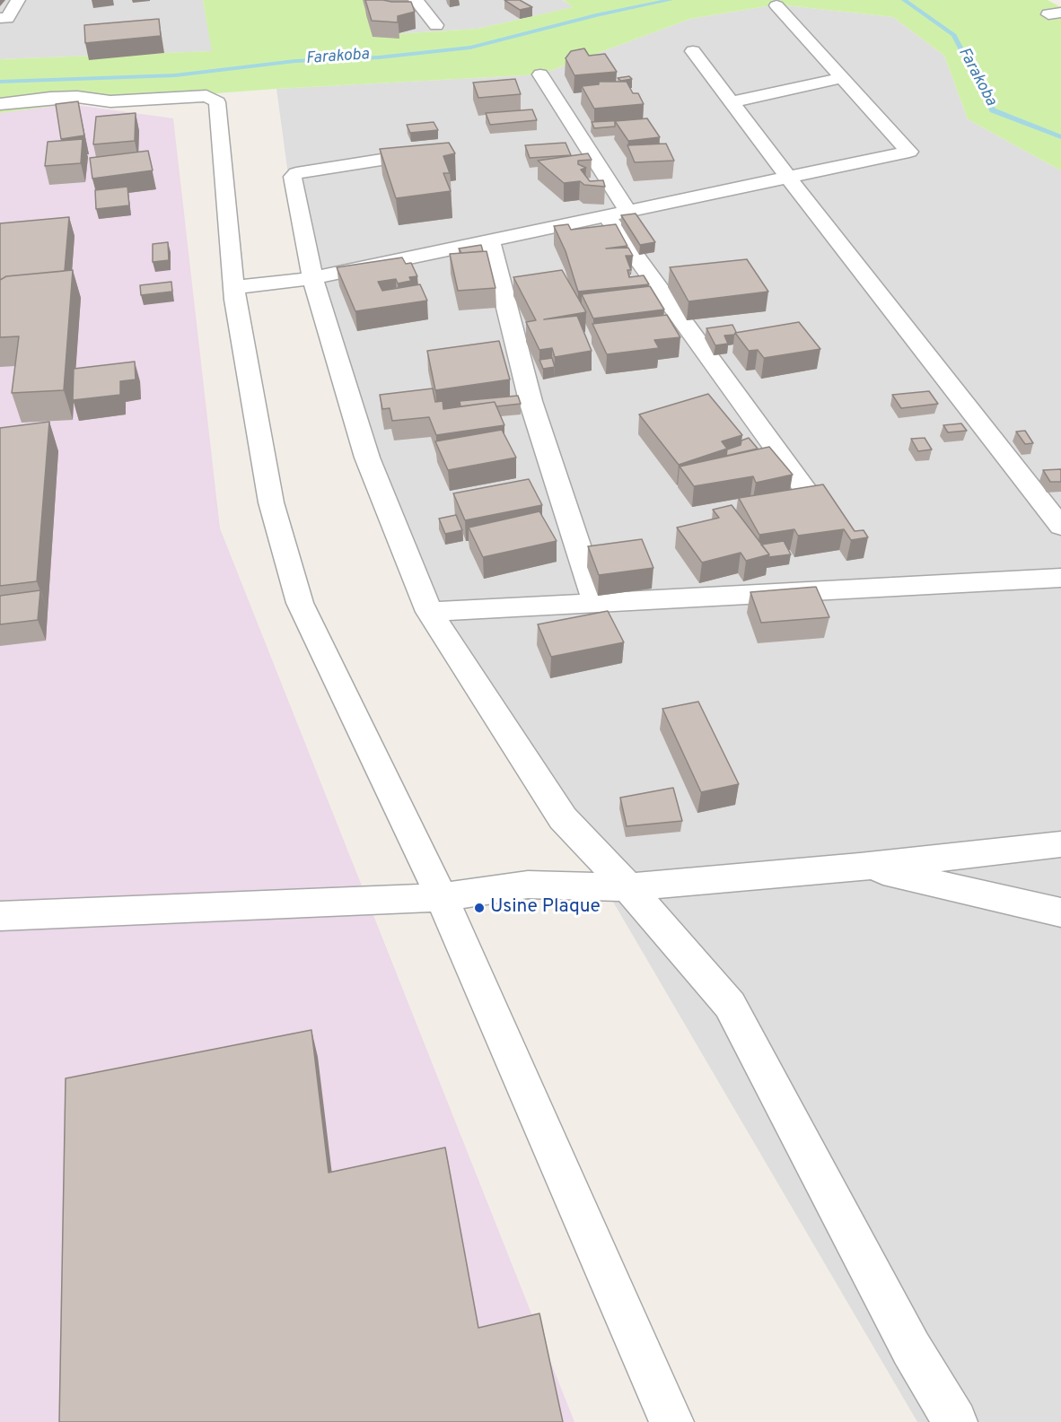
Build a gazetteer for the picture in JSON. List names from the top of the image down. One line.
{"water":["Farakoba"],"places":["Usine Plaque"]}
